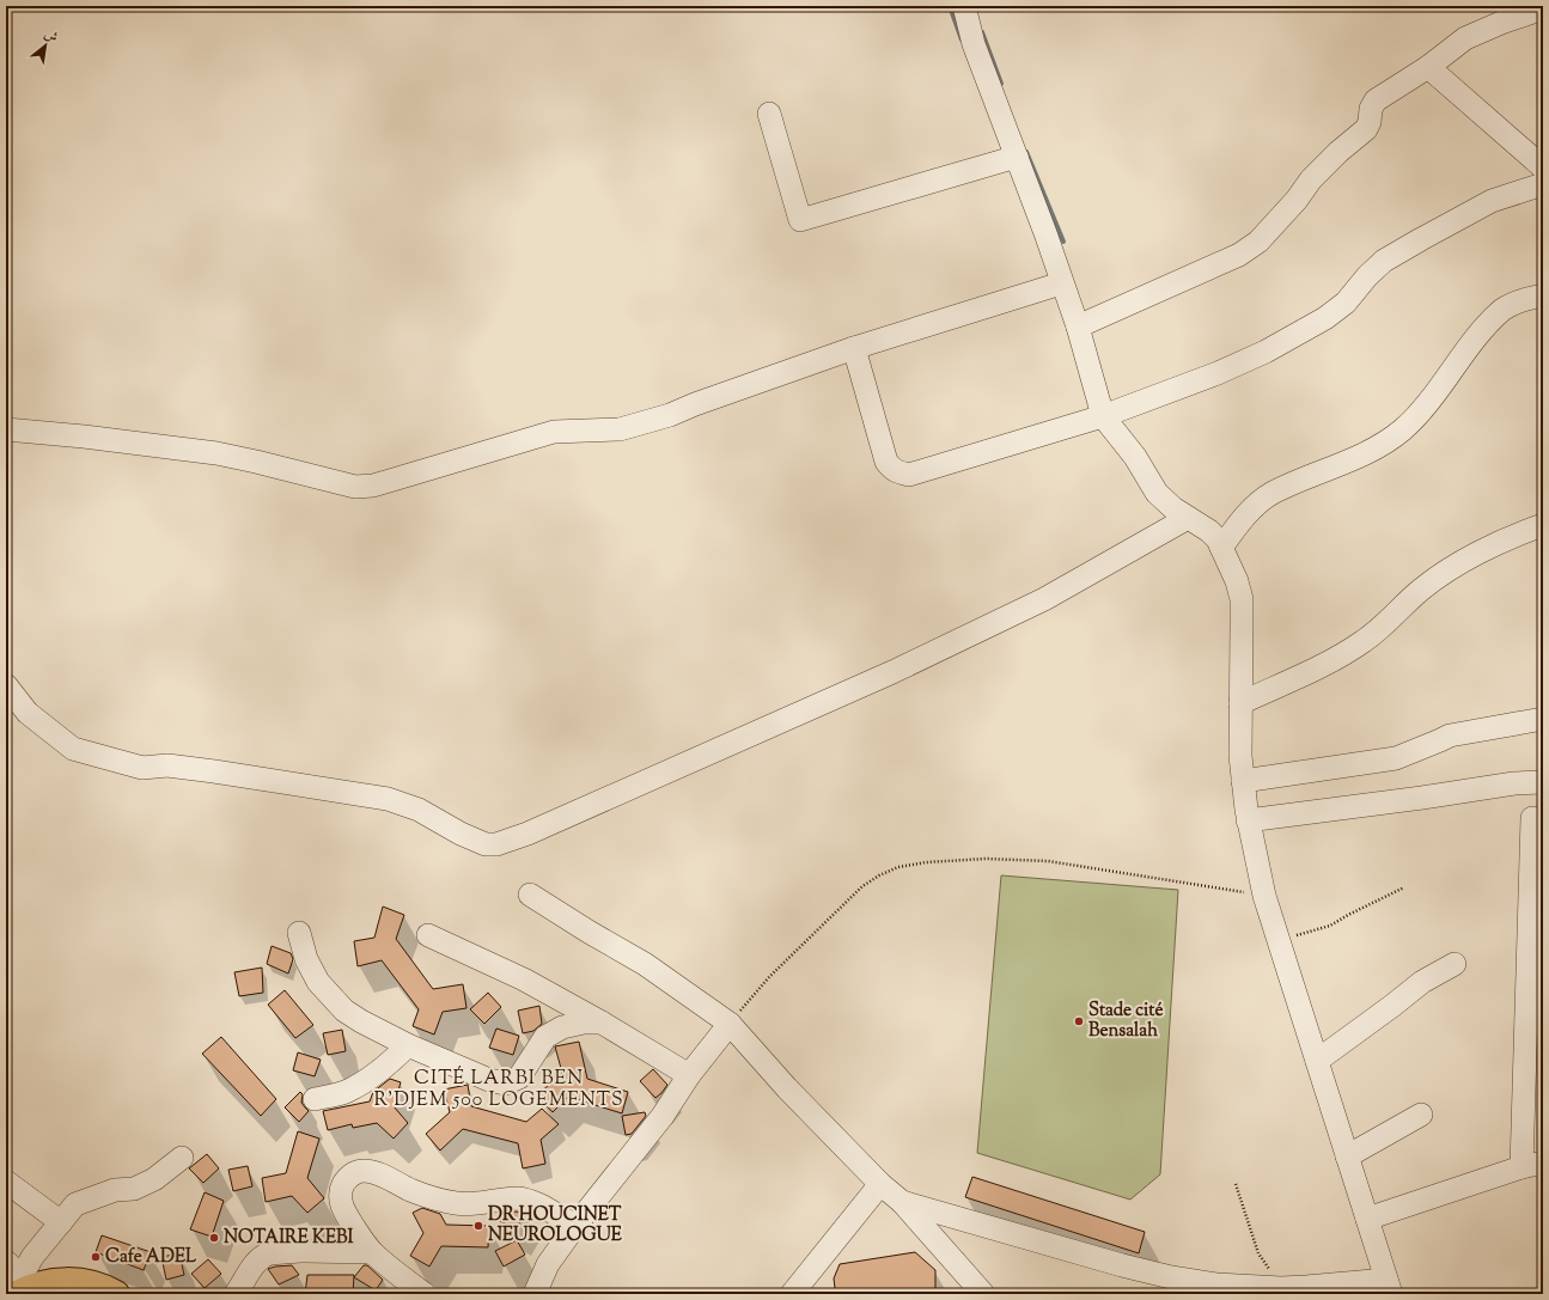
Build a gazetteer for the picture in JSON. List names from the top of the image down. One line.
{"districts":["CITÉ LARBI BEN R'DJEM 500 LOGEMENTS"],"places":["Stade cité Bensalah","DR HOUCINET NEUROLOGUE","NOTAIRE KEBI","Cafe ADEL"],"north":"top right"}
